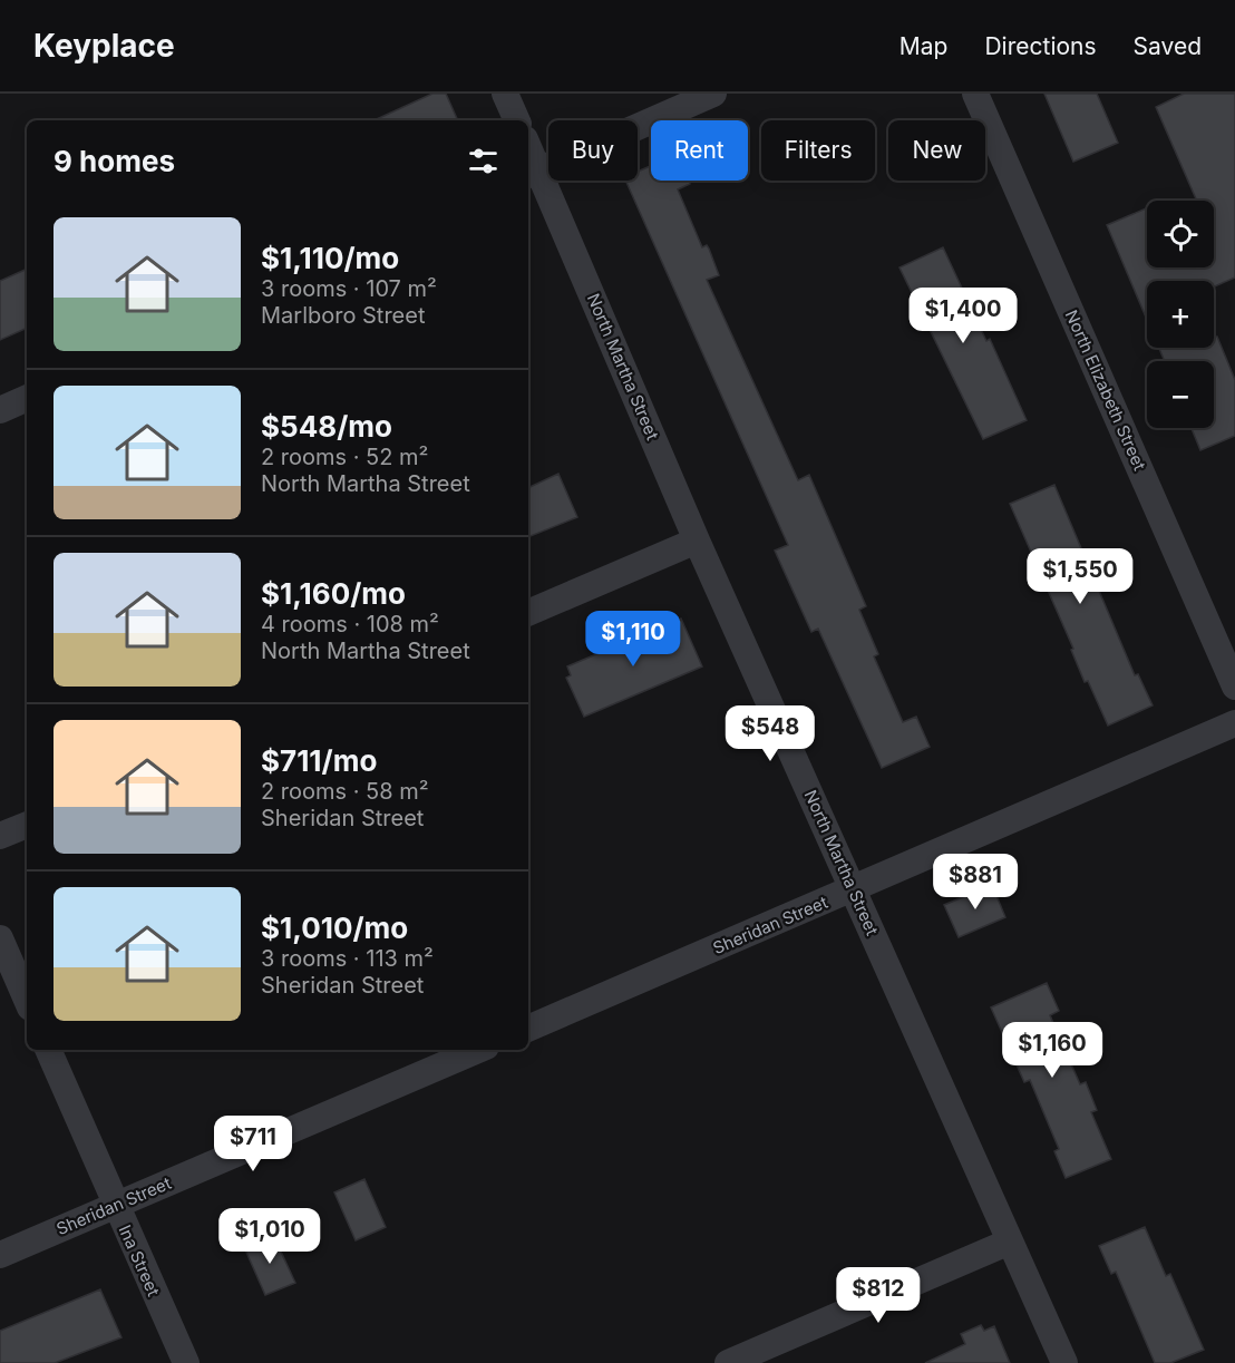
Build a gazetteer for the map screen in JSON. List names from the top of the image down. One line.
{"streets":{"street":["North Martha Street","North Elizabeth Street","Sheridan Street","Ina Street"]},"crossings":[["North Martha Street","Sheridan Street"],["Sheridan Street","Ina Street"]],"page":{"header":"Keyplace","nav":["Map","Directions","Saved"],"chip":["Buy","Rent","Filters","New"],"heading":"9 homes","map_buttons":["+","−"],"list":[{"name":"$1,110/mo","note":"3 rooms · 107 m² · Marlboro Street"},{"name":"$548/mo","note":"2 rooms · 52 m² · North Martha Street"},{"name":"$1,160/mo","note":"4 rooms · 108 m² · North Martha Street"},{"name":"$711/mo","note":"2 rooms · 58 m² · Sheridan Street"},{"name":"$1,010/mo","note":"3 rooms · 113 m² · Sheridan Street"}],"price":["$1,400","$1,550","$1,110","$548","$881","$1,160","$711","$1,010","$812"]}}
